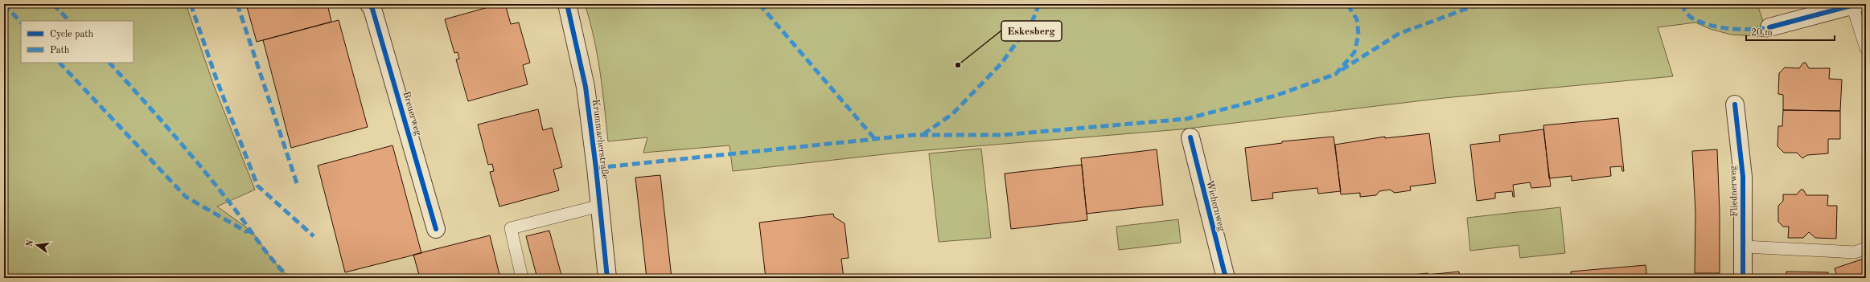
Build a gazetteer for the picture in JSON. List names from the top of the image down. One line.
{"streets":{"street":["Breuerweg","Krummacherstraße","Fliednerweg","Wichernweg"]},"places":["Eskesberg"],"legend":["Cycle path","Path"],"scale_bar":"20 m","north":"left"}
